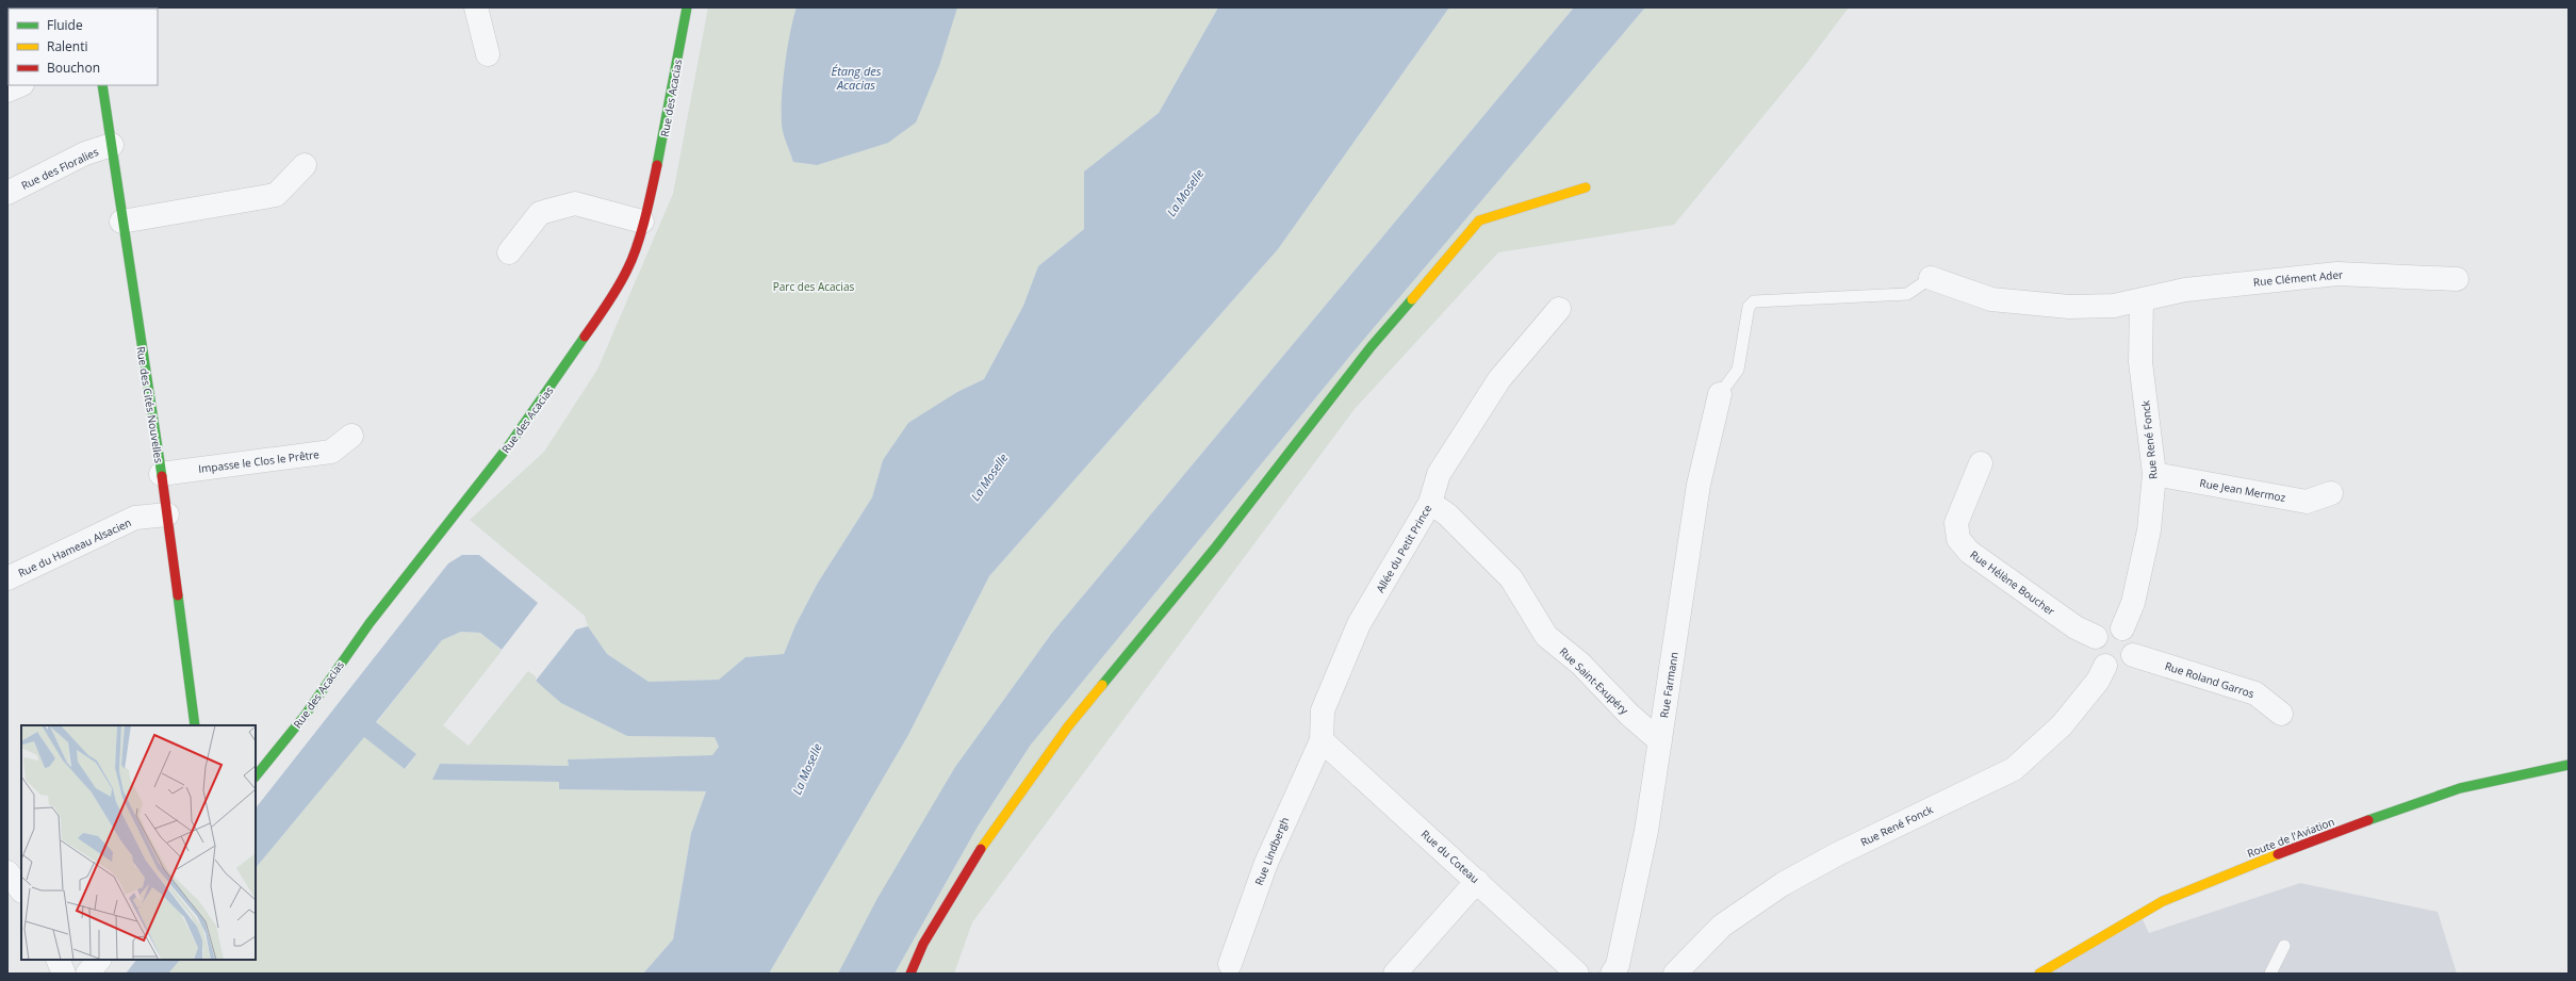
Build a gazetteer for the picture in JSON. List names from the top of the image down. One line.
{"streets":{"street":["Rue des Acacias","Rue des Floralies","Rue Clément Ader","Rue des Cités Nouvelles","Rue René Fonck","Impasse le Clos le Prêtre","Rue Jean Mermoz","Rue du Hameau Alsacien","Allée du Petit Prince","Rue Hélène Boucher","Rue Roland Garros","Rue Saint-Exupéry","Rue Farmann","Route de l'Aviation","Rue Lindbergh","Rue du Coteau"]},"crossings":[["Rue des Floralies","Rue des Cités Nouvelles"],["Rue Clément Ader","Rue René Fonck"],["Rue des Cités Nouvelles","Impasse le Clos le Prêtre"],["Rue des Cités Nouvelles","Rue du Hameau Alsacien"],["Rue René Fonck","Rue Jean Mermoz"],["Rue René Fonck","Rue Hélène Boucher"],["Rue René Fonck","Rue Roland Garros"],["Allée du Petit Prince","Rue Saint-Exupéry"],["Allée du Petit Prince","Rue Lindbergh"],["Allée du Petit Prince","Rue du Coteau"],["Rue Hélène Boucher","Rue Roland Garros"],["Rue Saint-Exupéry","Rue Farmann"],["Rue Lindbergh","Rue du Coteau"]],"water":["Étang des Acacias","La Moselle"],"parks":["Parc des Acacias"],"legend":["Fluide","Ralenti","Bouchon"]}
